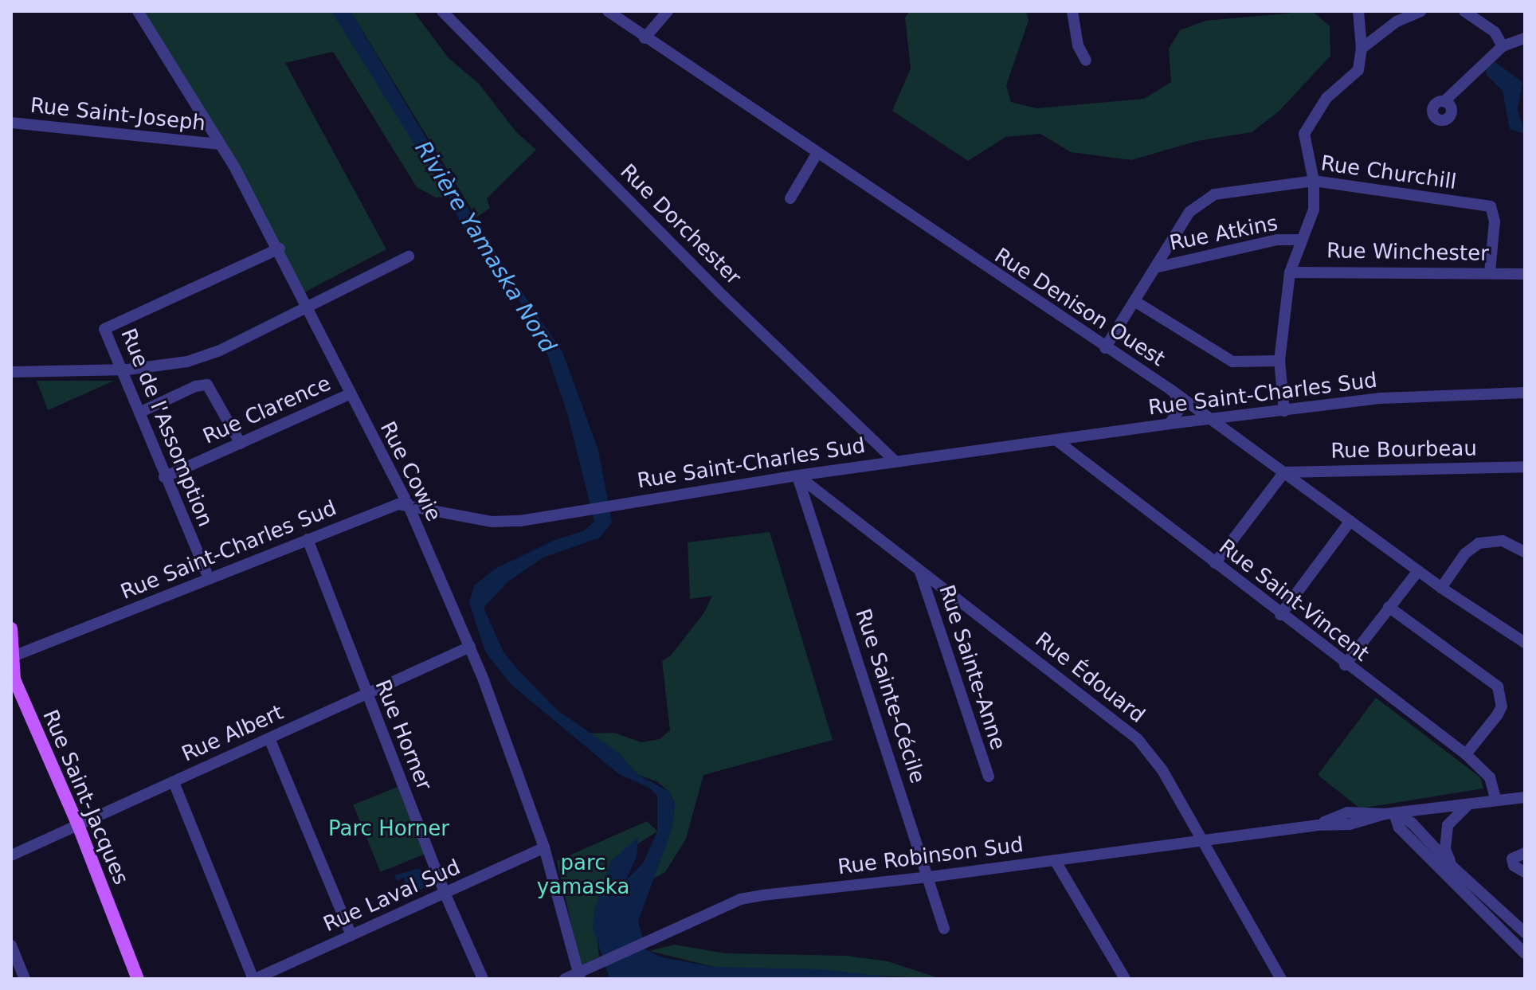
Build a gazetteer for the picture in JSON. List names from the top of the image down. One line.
{"streets":{"main road":["Rue Saint-Jacques"],"street":["Rue Saint-Joseph","Rue Churchill","Rue Dorchester","Rue Atkins","Rue Winchester","Rue Denison Ouest","Rue Saint-Charles Sud","Rue Clarence","Rue de l'Assomption","Rue Bourbeau","Rue Cowie","Rue Saint-Vincent","Rue Sainte-Anne","Rue Édouard","Rue Sainte-Cécile","Rue Albert","Rue Horner","Rue Robinson Sud","Rue Laval Sud"]},"crossings":[["Rue Saint-Joseph","Rue Cowie"],["Rue Churchill","Rue Atkins"],["Rue Churchill","Rue Winchester"],["Rue Churchill","Rue Denison Ouest"],["Rue Dorchester","Rue Saint-Charles Sud"],["Rue Denison Ouest","Rue Saint-Charles Sud"],["Rue Denison Ouest","Rue Bourbeau"],["Rue Saint-Charles Sud","Rue de l'Assomption"],["Rue Saint-Charles Sud","Rue Cowie"],["Rue Saint-Charles Sud","Rue Saint-Vincent"],["Rue Saint-Charles Sud","Rue Édouard"],["Rue Saint-Charles Sud","Rue Sainte-Cécile"],["Rue Saint-Charles Sud","Rue Horner"],["Rue Saint-Charles Sud","Rue Saint-Jacques"],["Rue Clarence","Rue de l'Assomption"],["Rue Clarence","Rue Cowie"],["Rue de l'Assomption","Rue Cowie"],["Rue Cowie","Rue Albert"],["Rue Cowie","Rue Robinson Sud"],["Rue Cowie","Rue Laval Sud"],["Rue Saint-Vincent","Rue Robinson Sud"],["Rue Sainte-Anne","Rue Édouard"],["Rue Édouard","Rue Sainte-Cécile"],["Rue Édouard","Rue Robinson Sud"],["Rue Sainte-Cécile","Rue Robinson Sud"],["Rue Albert","Rue Horner"],["Rue Albert","Rue Saint-Jacques"],["Rue Horner","Rue Laval Sud"]],"water":["Rivière Yamaska Nord"],"parks":["Parc Horner","parc yamaska"]}
